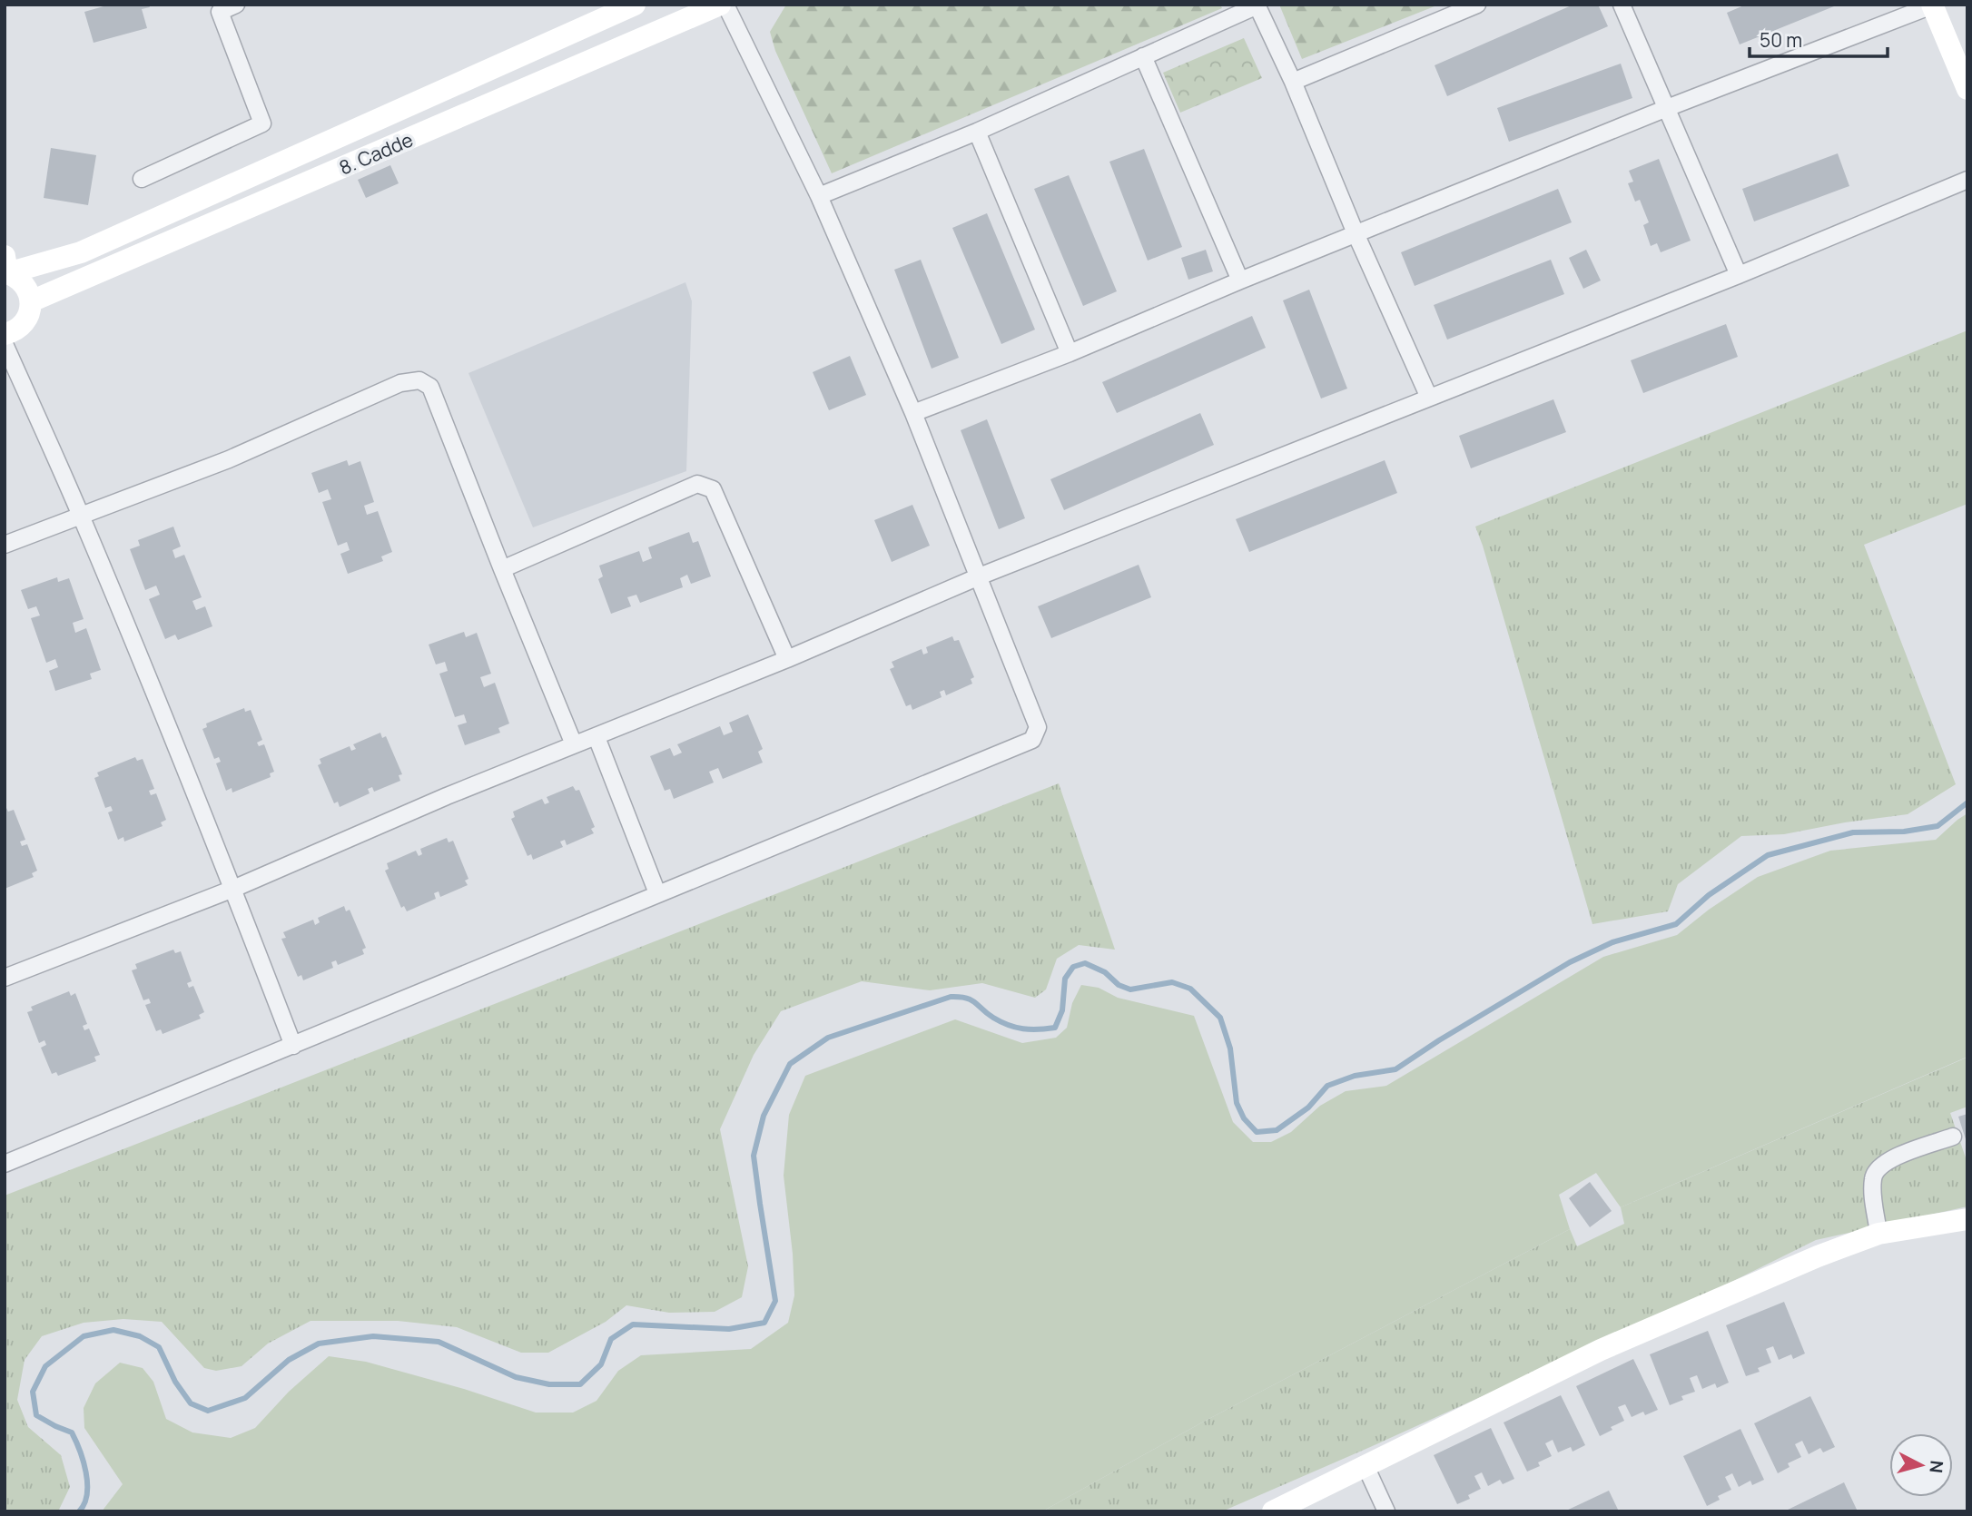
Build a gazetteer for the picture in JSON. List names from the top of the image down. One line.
{"streets":{"street":["8. Cadde"]},"scale_bar":"50 m","north":"right"}
